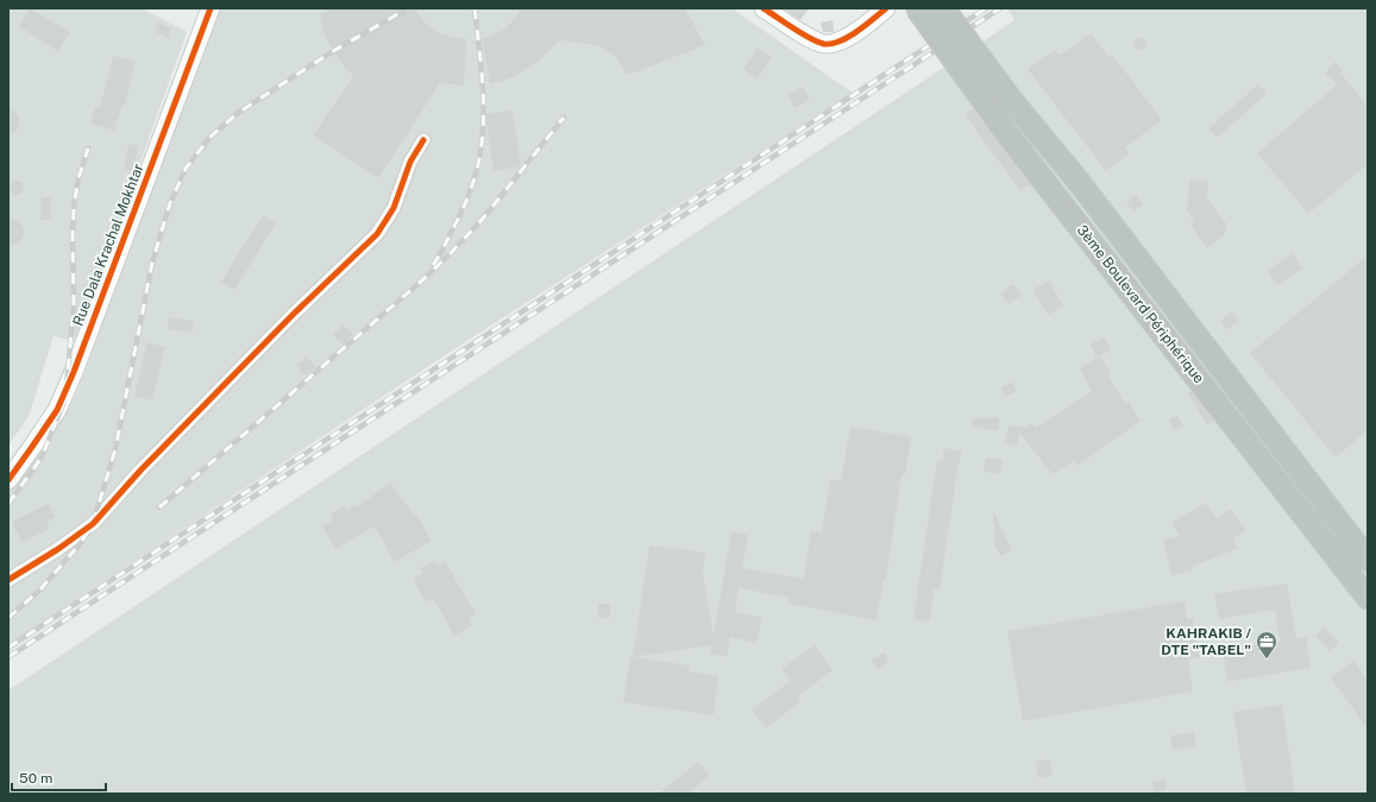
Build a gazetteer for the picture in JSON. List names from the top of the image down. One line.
{"streets":{"highway":["3ème Boulevard Périphérique"],"street":["Rue Dala Krachal Mokhtar"]},"places":{"office":["KAHRAKIB / DTE \"TABEL\""]},"scale_bar":"50 m"}
